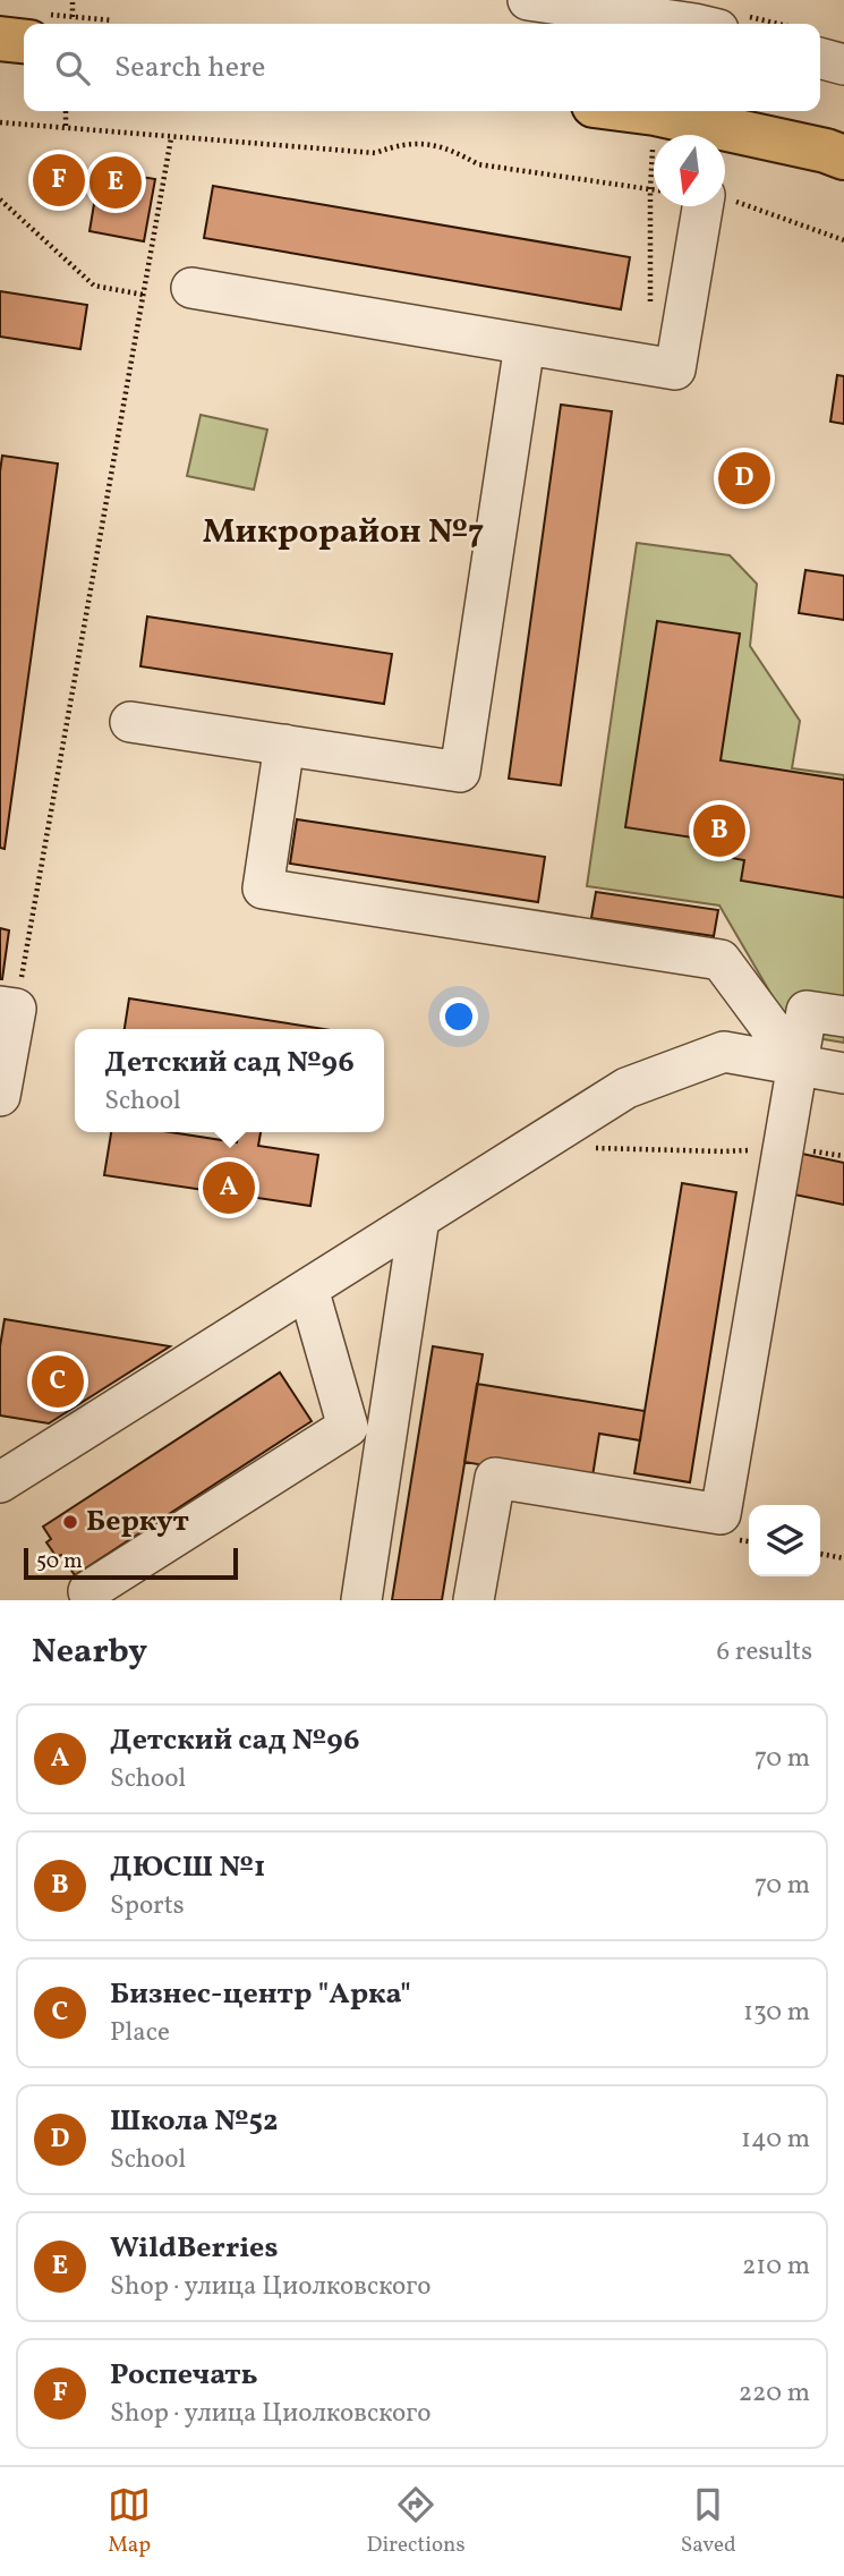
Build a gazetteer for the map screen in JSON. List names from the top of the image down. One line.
{"districts":["Микрорайон №7"],"places":["Беркут"],"scale_bar":"50 m","north":"bottom","page":{"search":"Search here","pins":["F","E","D","B","A","C"],"popup":["Детский сад №96","School"],"scale":"50 m","heading":["Nearby","6 results"],"list":[{"mark":"A","name":"Детский сад №96","note":"School","value":"70 m"},{"mark":"B","name":"ДЮСШ №1","note":"Sports","value":"70 m"},{"mark":"C","name":"Бизнес-центр \"Арка\"","note":"Place","value":"130 m"},{"mark":"D","name":"Школа №52","note":"School","value":"140 m"},{"mark":"E","name":"WildBerries","note":"Shop · улица Циолковского","value":"210 m"},{"mark":"F","name":"Роспечать","note":"Shop · улица Циолковского","value":"220 m"}],"nav":["Map","Directions","Saved"]}}
